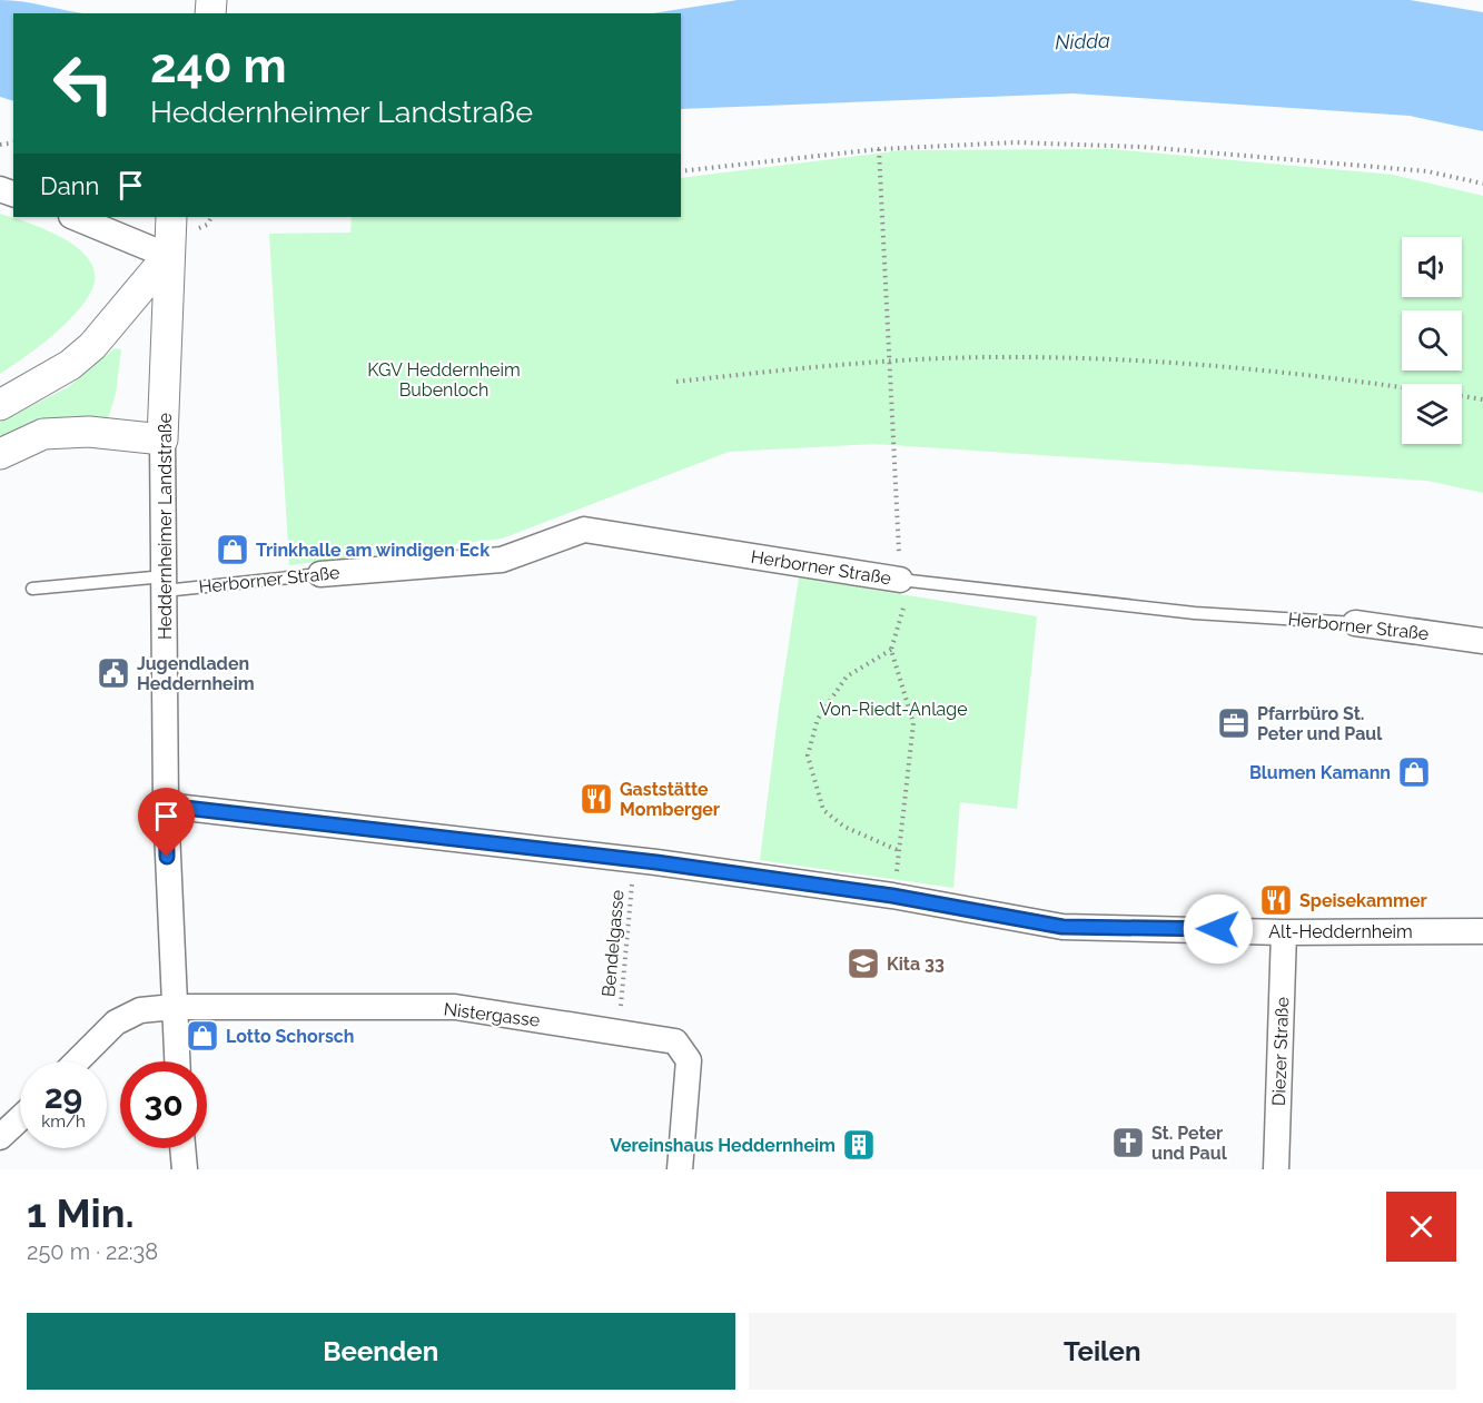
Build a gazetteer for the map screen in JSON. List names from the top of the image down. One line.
{"streets":{"street":["Heddernheimer Landstraße","Herborner Straße","Alt-Heddernheim","Nistergasse","Diezer Straße"],"path":["Bendelgasse"]},"crossings":[["Heddernheimer Landstraße","Herborner Straße"],["Heddernheimer Landstraße","Alt-Heddernheim"],["Heddernheimer Landstraße","Nistergasse"],["Alt-Heddernheim","Diezer Straße"]],"water":["Nidda"],"parks":["KGV Heddernheim Bubenloch","Von-Riedt-Anlage"],"places":{"shop":["Trinkhalle am windigen Eck","Blumen Kamann","Lotto Schorsch"],"public building":["Jugendladen Heddernheim"],"office":["Pfarrbüro St. Peter und Paul"],"restaurant":["Gaststätte Momberger","Speisekammer"],"school or university":["Kita 33"],"church":["St. Peter und Paul"],"building":["Vereinshaus Heddernheim"]},"page":{"turn":["240 m","Heddernheimer Landstraße"],"then":"Dann","speed":"29 km/h","limit":"30","heading":["1 Min.","250 m · 22:38"],"buttons":["Beenden","Teilen"]}}
